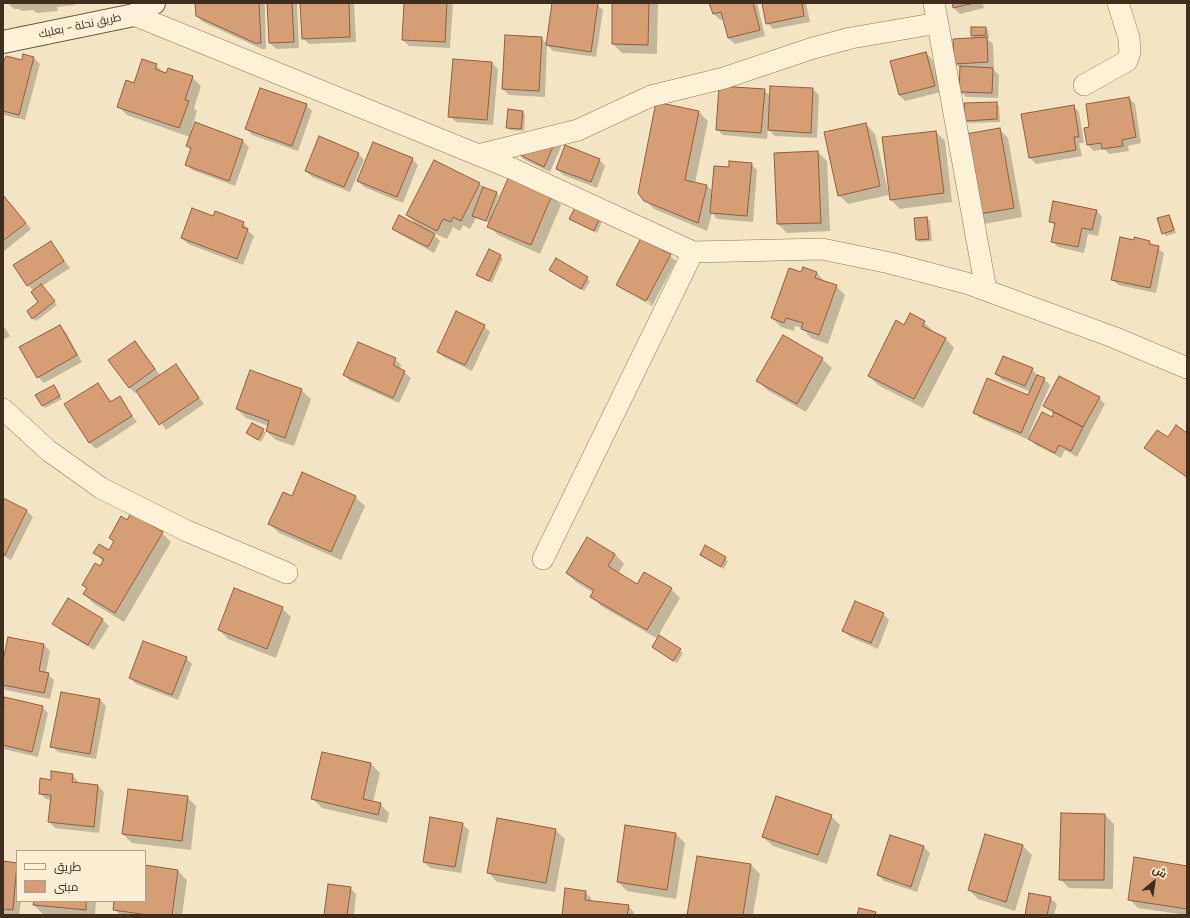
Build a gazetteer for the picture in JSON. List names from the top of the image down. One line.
{"streets":{"street":["طريق نحلة - بعلبك"]},"legend":["طريق","مبنى"],"north":"top right"}
